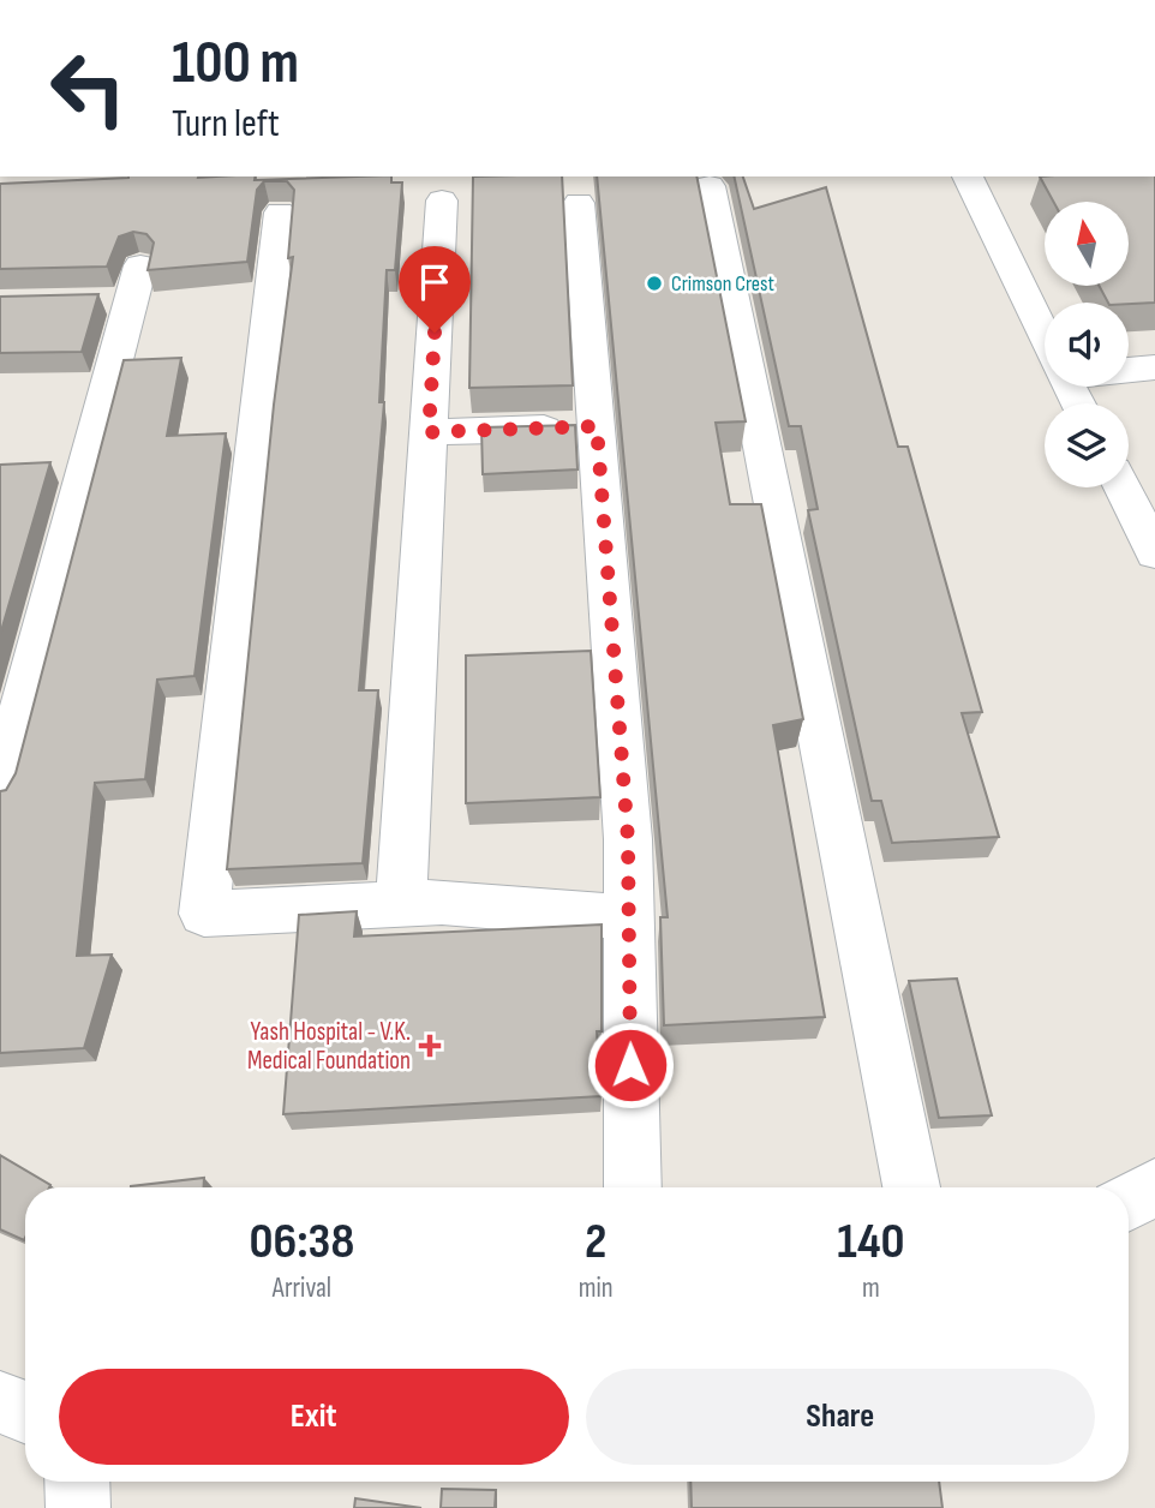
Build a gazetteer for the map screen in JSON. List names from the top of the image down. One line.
{"places":{"other":["Crimson Crest"],"health":["Yash Hospital - V.K. Medical Foundation"]},"north":"top","page":{"turn":["100 m","Turn left"],"eta":["06:38","Arrival","2","min","140","m"],"buttons":["Exit","Share"]}}
